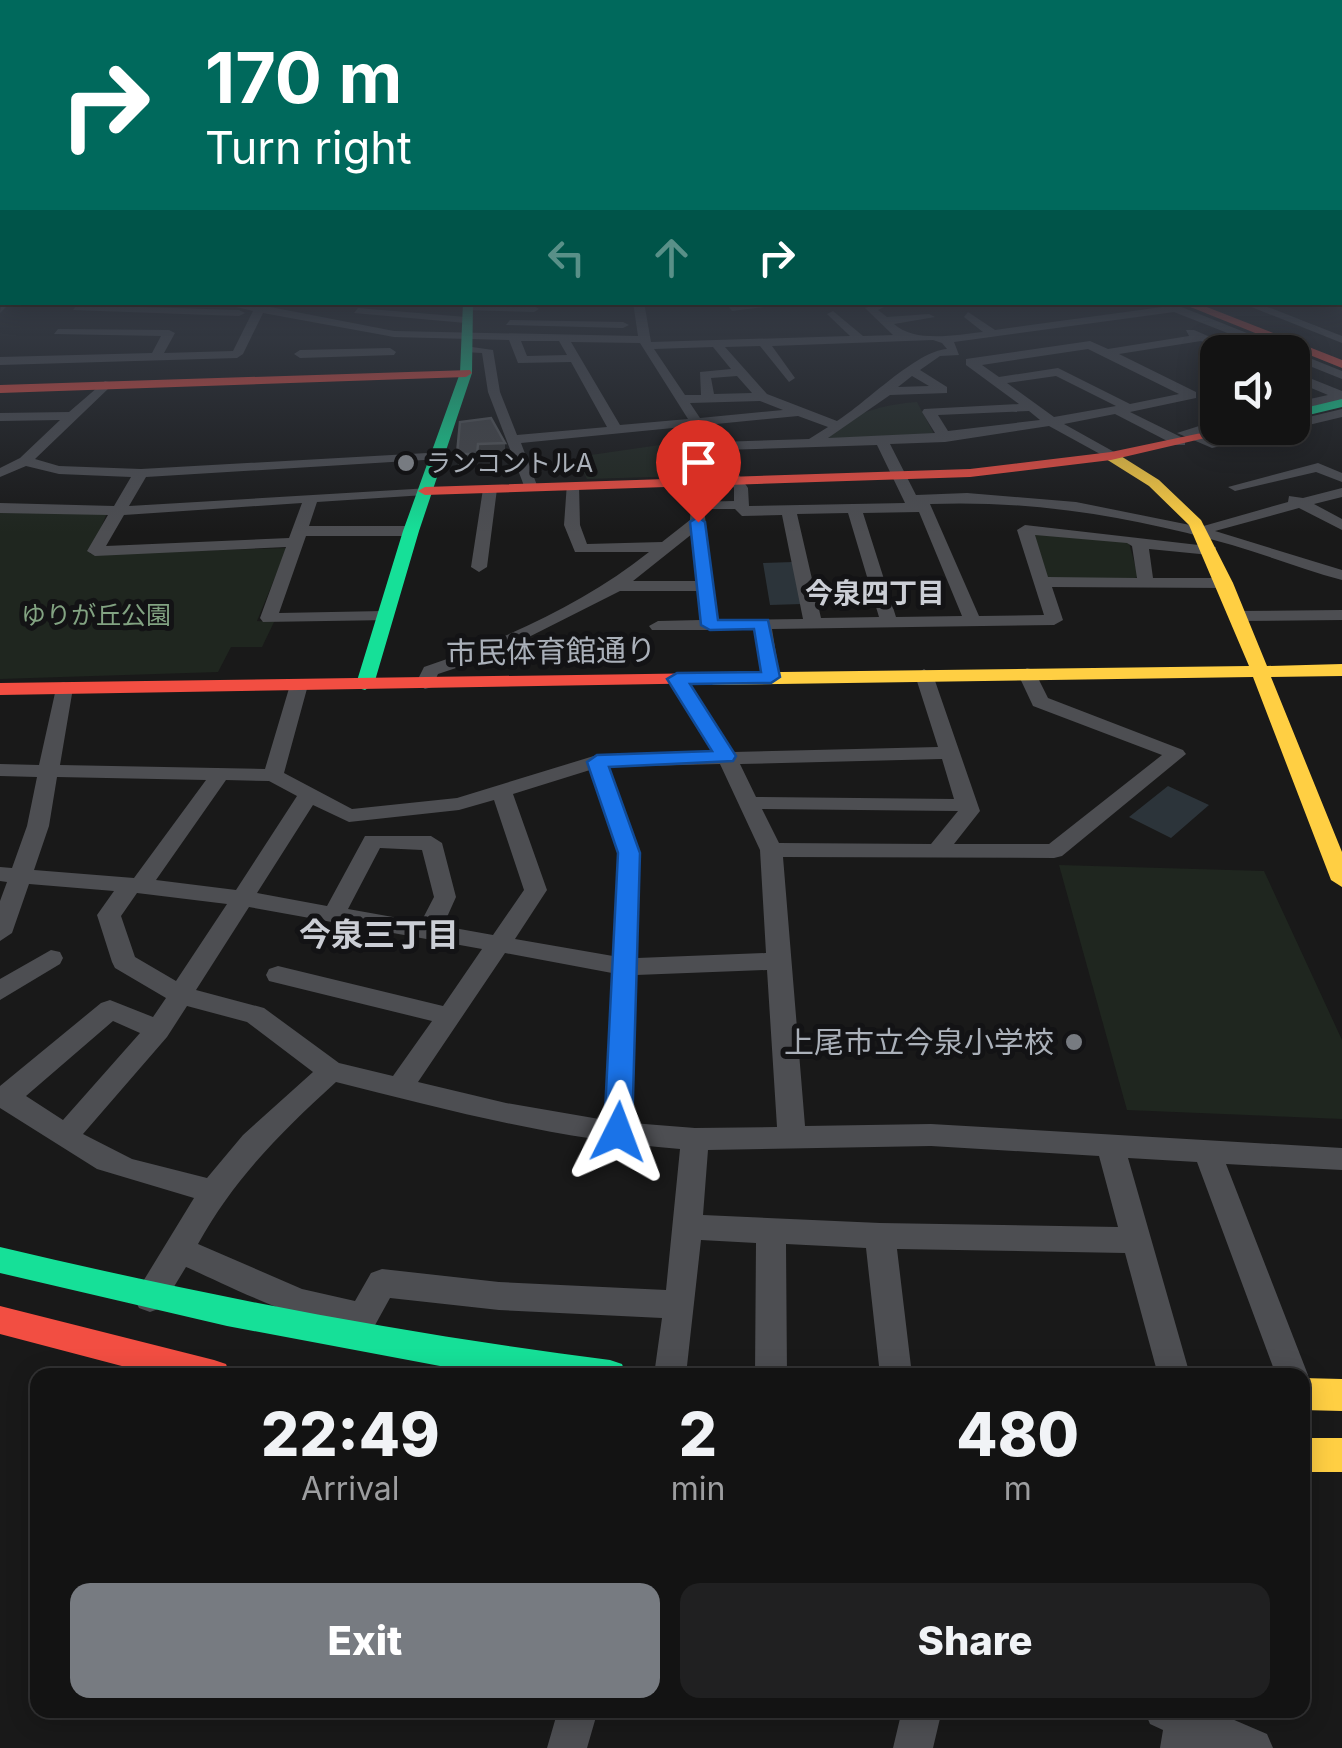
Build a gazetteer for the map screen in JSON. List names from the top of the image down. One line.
{"streets":{"main road":["市民体育館通り"]},"districts":["今泉四丁目","今泉三丁目"],"parks":["ゆりが丘公園"],"places":["ランコントルA","上尾市立今泉小学校"],"page":{"turn":["170 m","Turn right"],"eta":["22:49","Arrival","2","min","480","m"],"buttons":["Exit","Share"]}}
